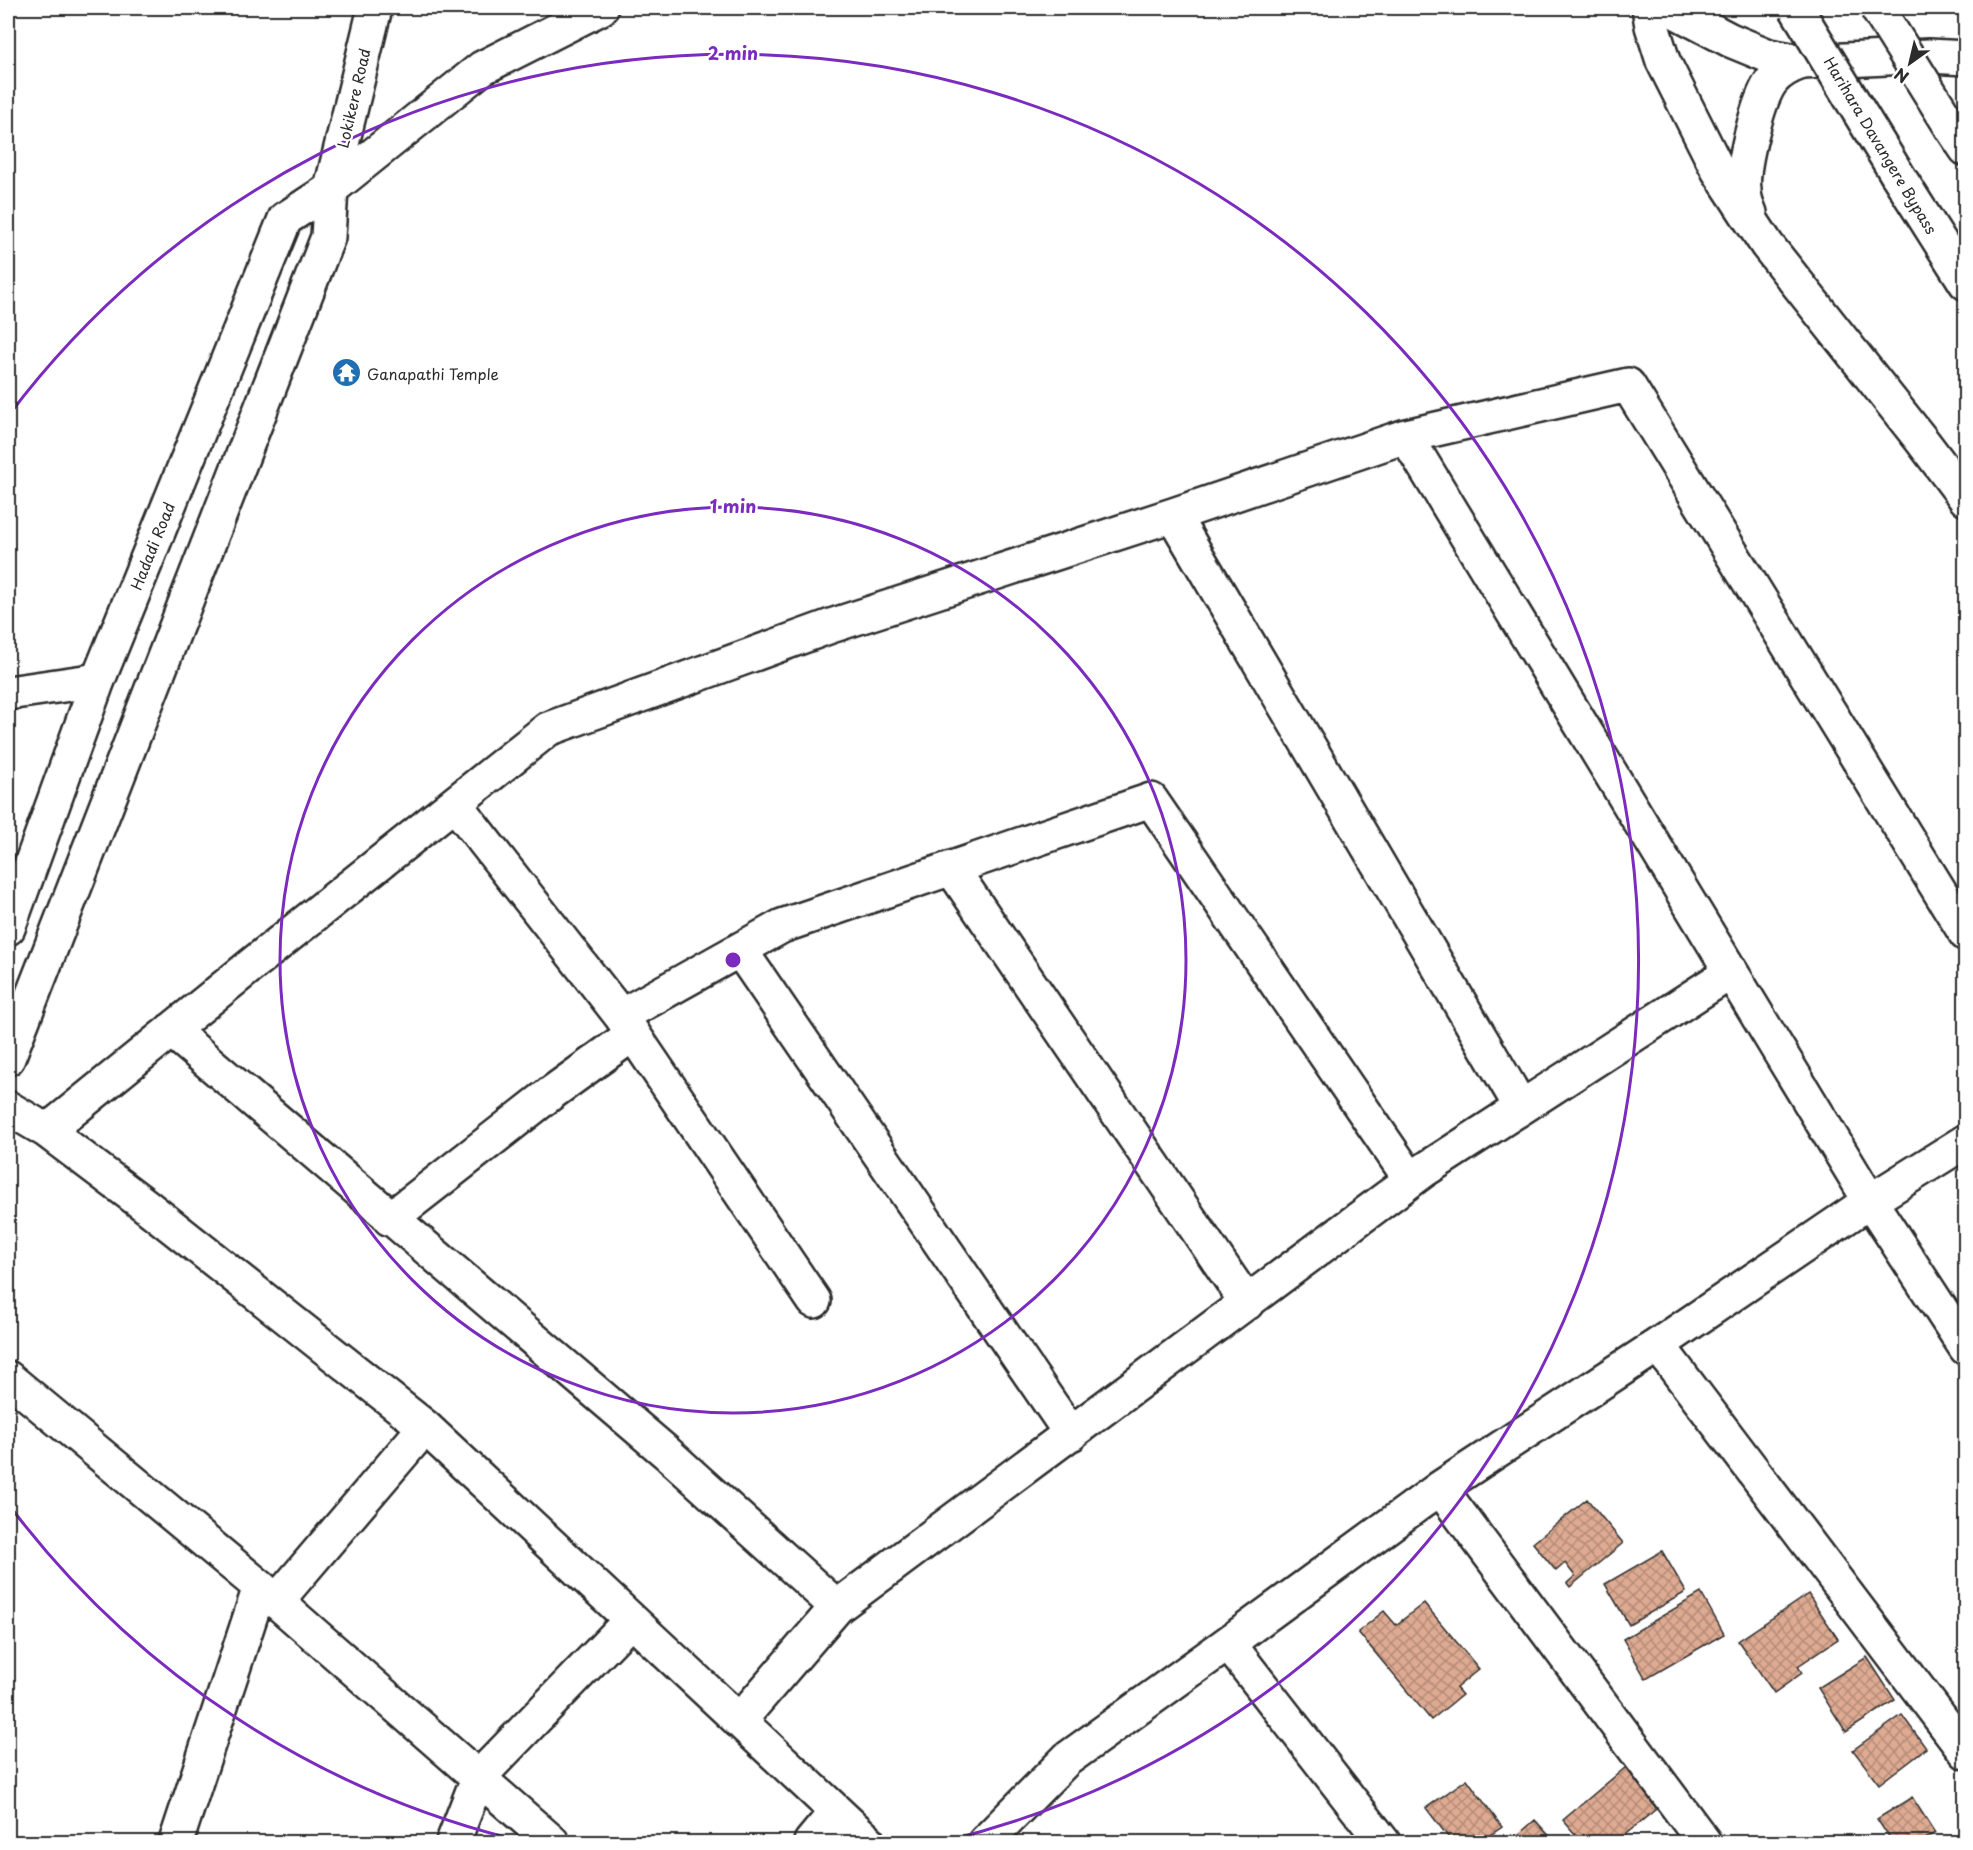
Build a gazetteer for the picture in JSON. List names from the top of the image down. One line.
{"streets":{"main road":["Lokikere Road","Harihara Davangere Bypass","Hadadi Road"]},"crossings":[["Lokikere Road","Hadadi Road"]],"places":{"temple":["Ganapathi Temple"]},"north":"bottom left","rings":["2 min","1 min"]}
